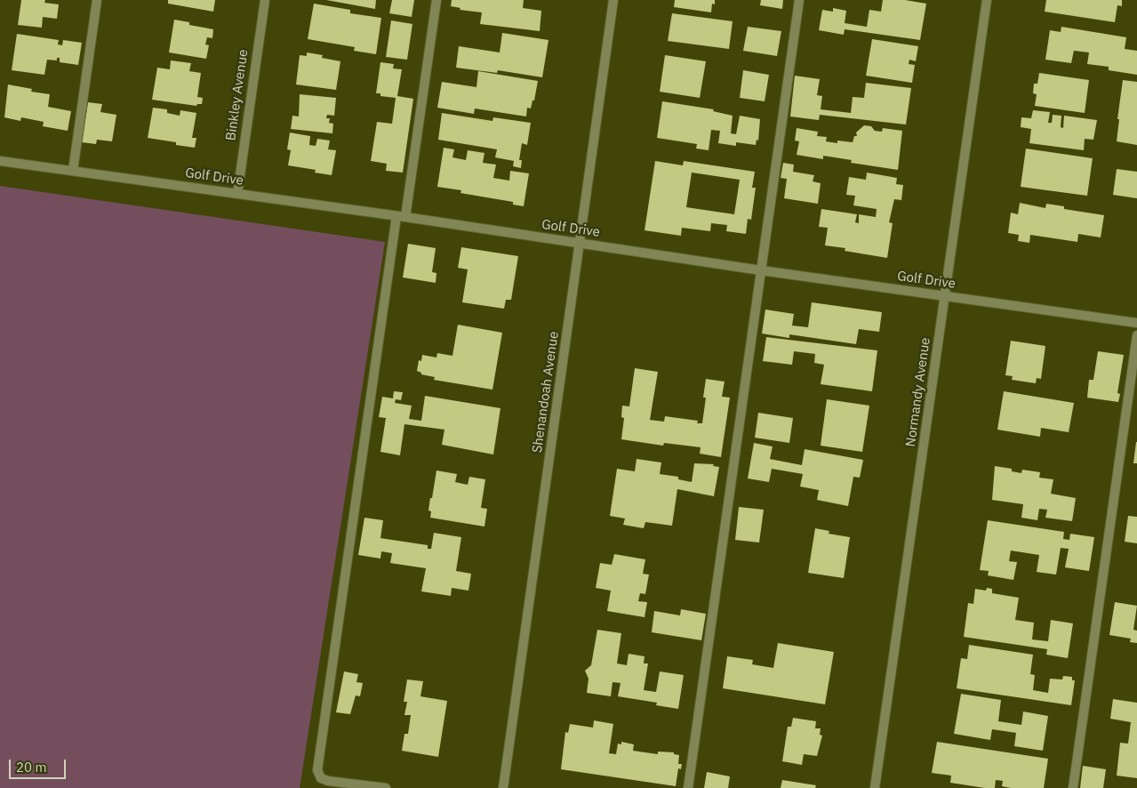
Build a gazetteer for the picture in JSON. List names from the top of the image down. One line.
{"streets":{"street":["Binkley Avenue","Golf Drive","Shenandoah Avenue","Normandy Avenue"]},"crossings":[["Binkley Avenue","Golf Drive"],["Golf Drive","Shenandoah Avenue"],["Golf Drive","Normandy Avenue"]],"scale_bar":"20 m"}
